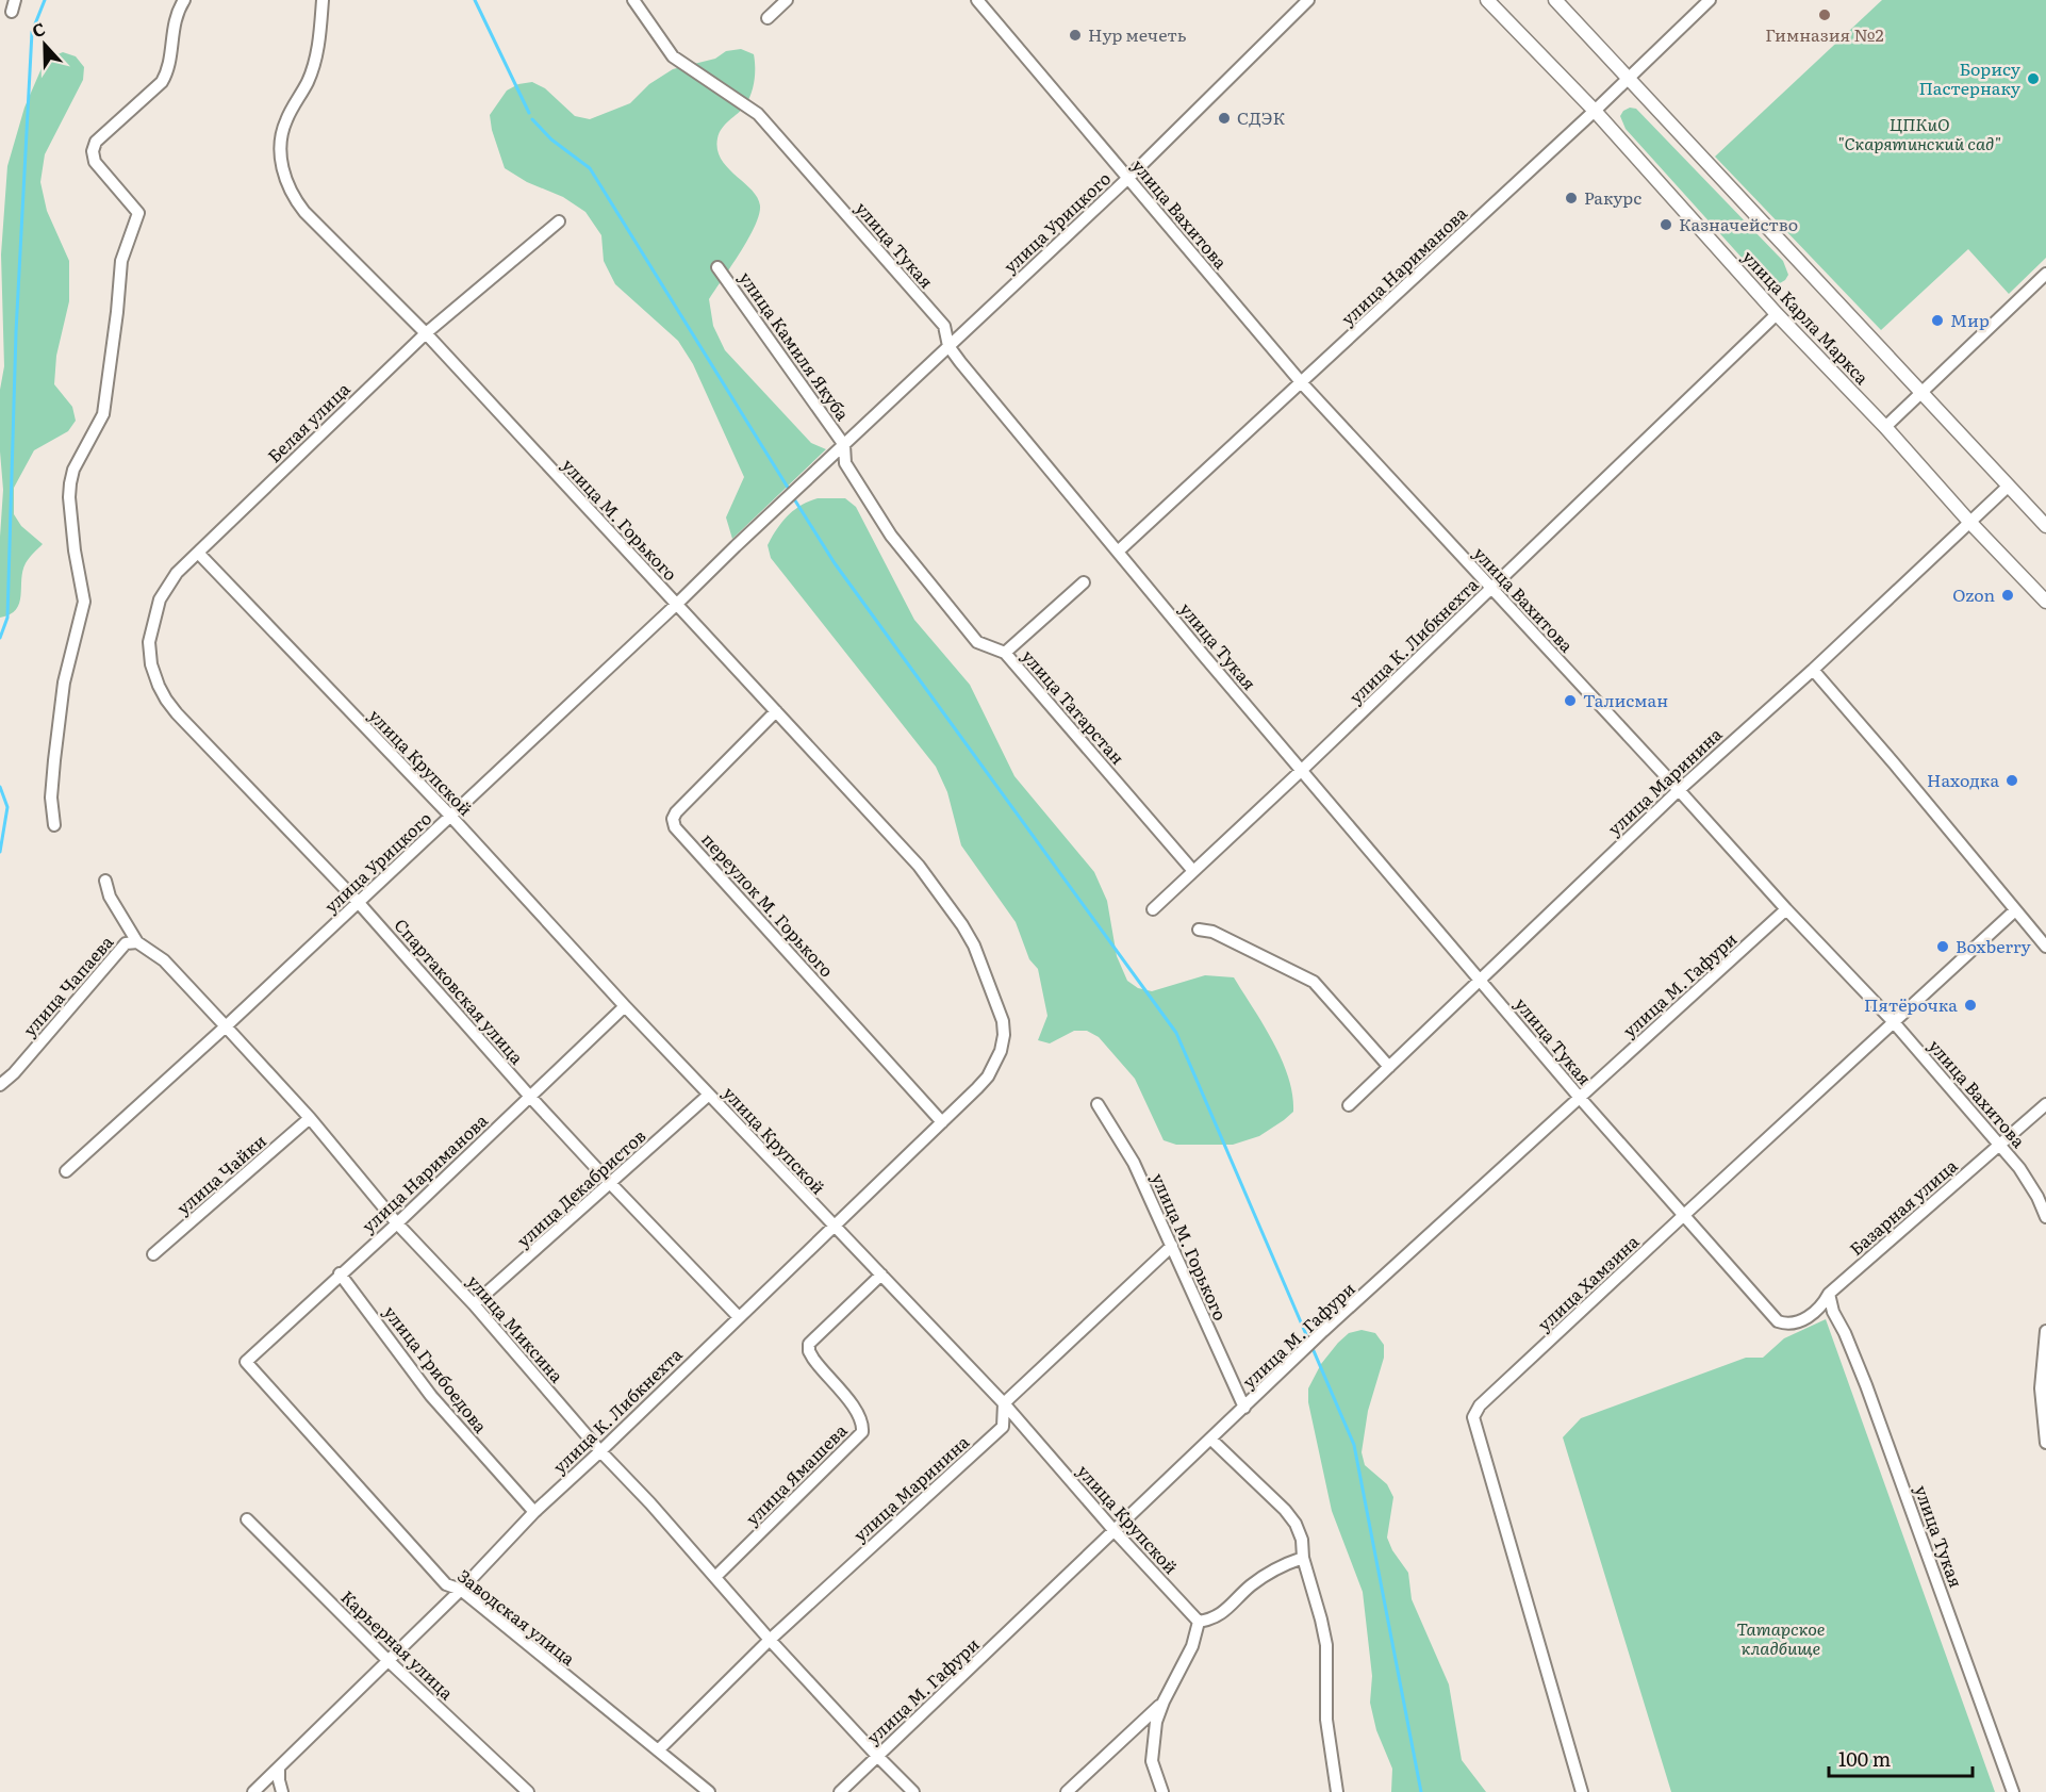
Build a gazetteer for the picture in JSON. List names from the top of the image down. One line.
{"streets":{"main road":["улица Карла Маркса"],"street":["улица Вахитова","улица Урицкого","улица Тукая","улица Нариманова","улица Камиля Якуба","Белая улица","улица М. Горького","улица К. Либкнехта","улица Татарстан","улица Крупской","улица Маринина","переулок М. Горького","улица М. Гафури","улица Чапаева","Спартаковская улица","улица Чайки","улица Декабристов","Базарная улица","улица Хамзина","улица Миксина","улица Грибоедова","улица Ямашева","Заводская улица","Карьерная улица"]},"crossings":[["улица Вахитова","улица Урицкого"],["улица Вахитова","улица Нариманова"],["улица Вахитова","улица К. Либкнехта"],["улица Вахитова","улица Маринина"],["улица Вахитова","улица М. Гафури"],["улица Вахитова","Базарная улица"],["улица Вахитова","улица Хамзина"],["улица Урицкого","улица Тукая"],["улица Урицкого","улица Камиля Якуба"],["улица Урицкого","улица М. Горького"],["улица Урицкого","улица Татарстан"],["улица Урицкого","улица Крупской"],["улица Урицкого","Спартаковская улица"],["улица Урицкого","улица Миксина"],["улица Тукая","улица Нариманова"],["улица Тукая","улица К. Либкнехта"],["улица Тукая","улица Маринина"],["улица Тукая","улица М. Гафури"],["улица Тукая","Базарная улица"],["улица Тукая","улица Хамзина"],["улица Нариманова","улица Карла Маркса"],["улица Нариманова","улица Крупской"],["улица Нариманова","Спартаковская улица"],["улица Нариманова","улица Миксина"],["улица Нариманова","улица Грибоедова"],["улица Нариманова","Заводская улица"],["улица Карла Маркса","улица К. Либкнехта"],["улица Карла Маркса","улица Маринина"],["улица Камиля Якуба","улица Татарстан"],["Белая улица","улица М. Горького"],["Белая улица","улица Крупской"],["Белая улица","Спартаковская улица"],["улица М. Горького","улица К. Либкнехта"],["улица М. Горького","переулок М. Горького"],["улица М. Горького","улица М. Гафури"],["улица К. Либкнехта","улица Татарстан"],["улица К. Либкнехта","улица Крупской"],["улица К. Либкнехта","переулок М. Горького"],["улица К. Либкнехта","Спартаковская улица"],["улица К. Либкнехта","улица Миксина"],["улица К. Либкнехта","улица Грибоедова"],["улица К. Либкнехта","Заводская улица"],["улица К. Либкнехта","Карьерная улица"],["улица Крупской","улица Маринина"],["улица Крупской","улица М. Гафури"],["улица Крупской","улица Декабристов"],["улица Крупской","улица Ямашева"],["улица Маринина","улица Миксина"],["улица Маринина","Заводская улица"],["улица М. Гафури","улица Миксина"],["улица Чапаева","улица Миксина"],["Спартаковская улица","улица Декабристов"],["улица Чайки","улица Миксина"],["улица Декабристов","улица Миксина"],["улица Миксина","улица Ямашева"]],"parks":["ЦПКиО \"Скарятинский сад\"","Татарское кладбище"],"places":["Гимназия №2","Нур мечеть","Борису Пастернаку","СДЭК","Ракурс","Казначейство","Мир","Ozon","Талисман","Находка","Boxberry","Пятёрочка"],"scale_bar":"100 m","north":"top"}
